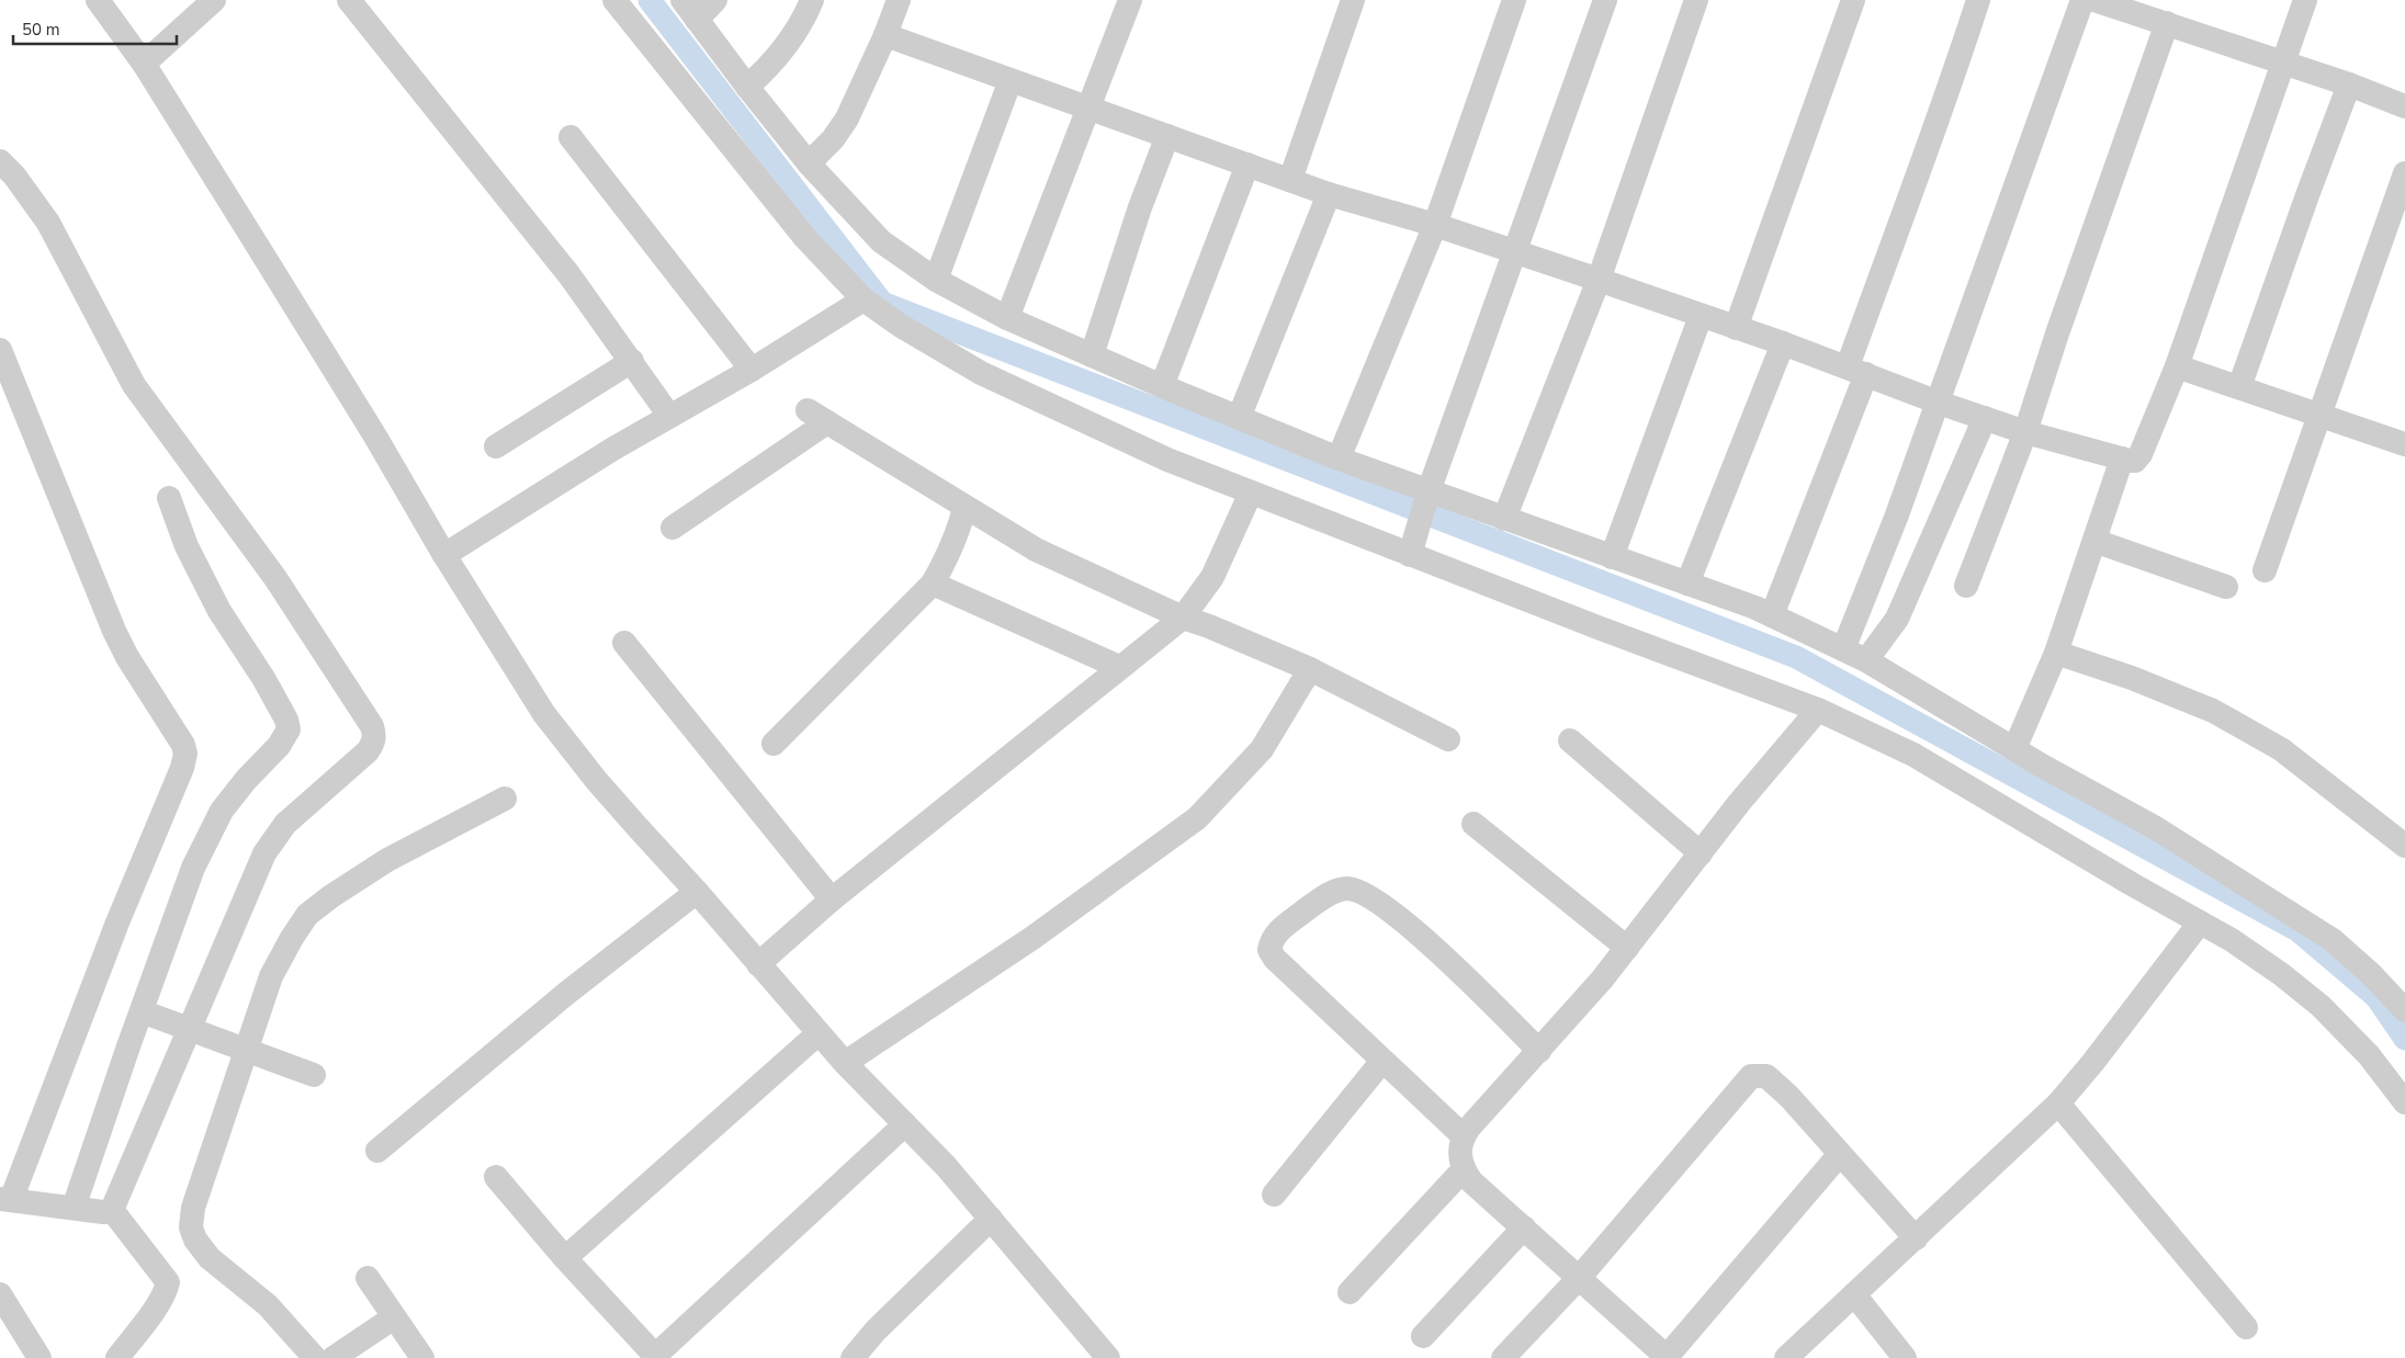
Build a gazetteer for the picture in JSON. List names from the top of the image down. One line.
{"scale_bar":"50 m"}
